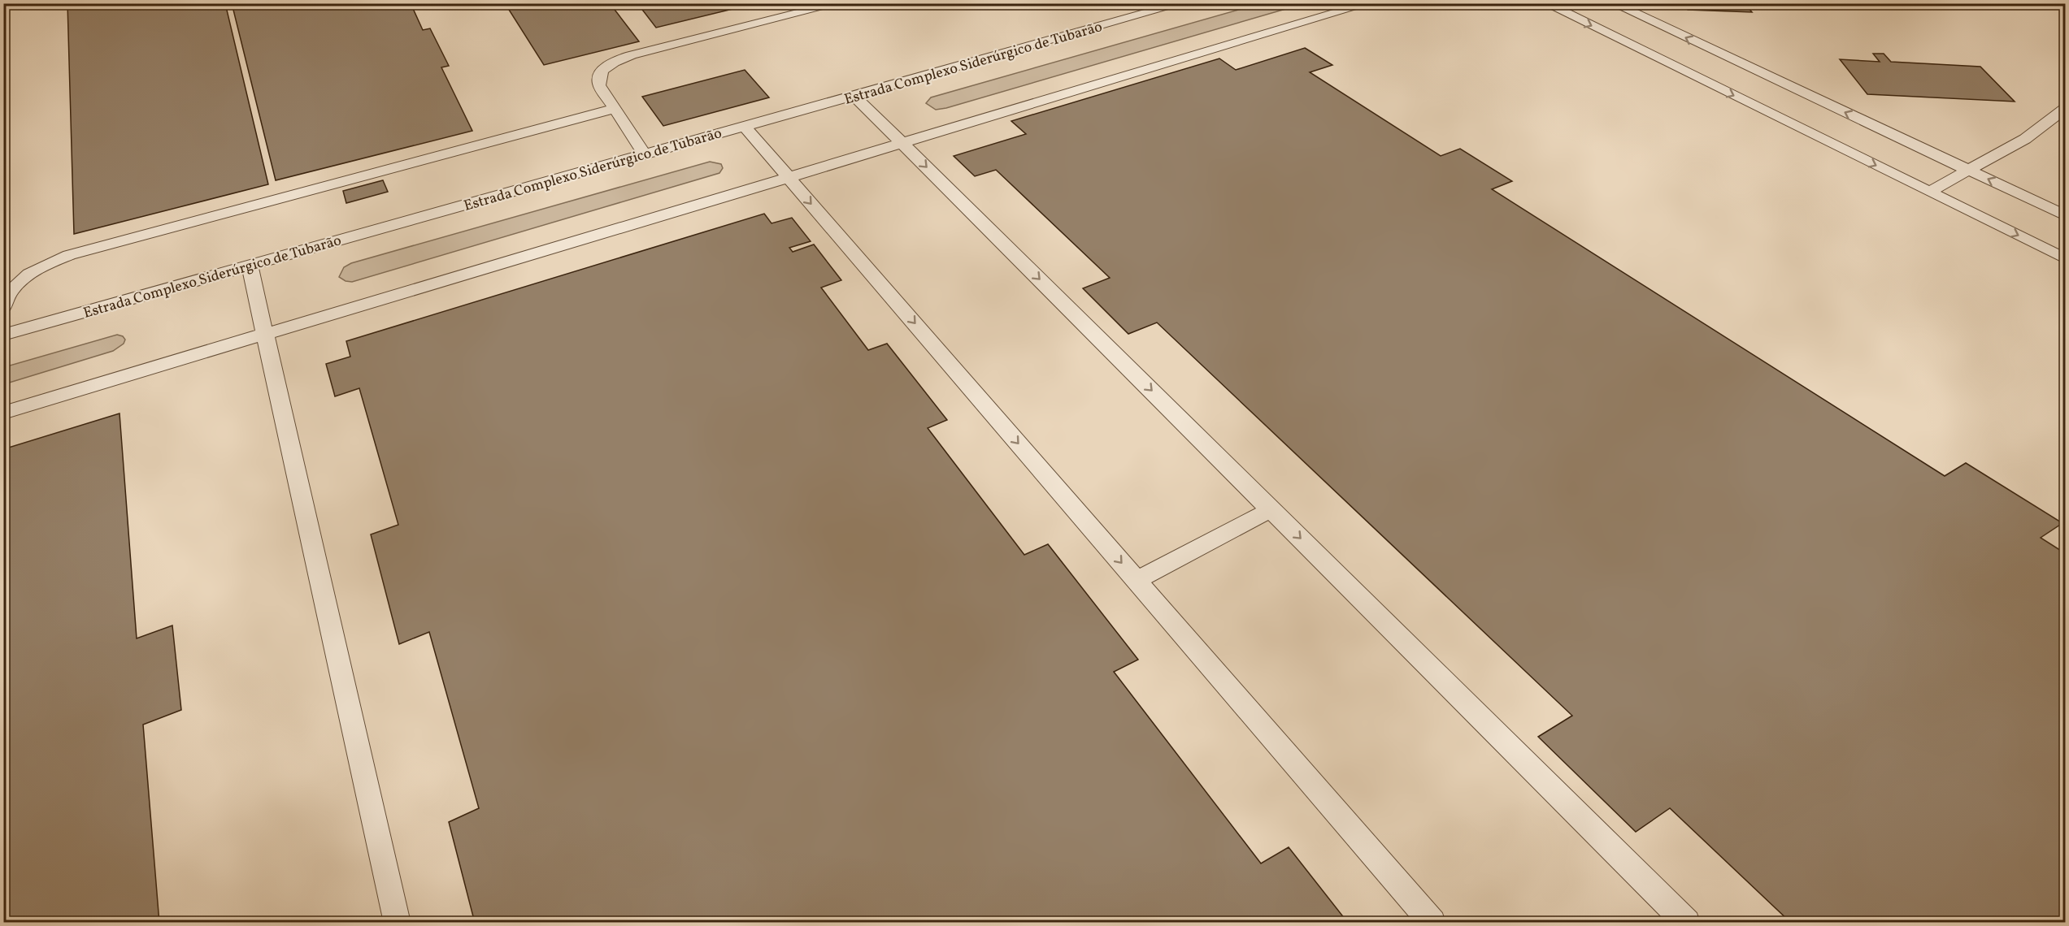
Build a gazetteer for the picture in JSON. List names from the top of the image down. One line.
{"streets":{"lane":["Estrada Complexo Siderúrgico de Tubarão"]}}
